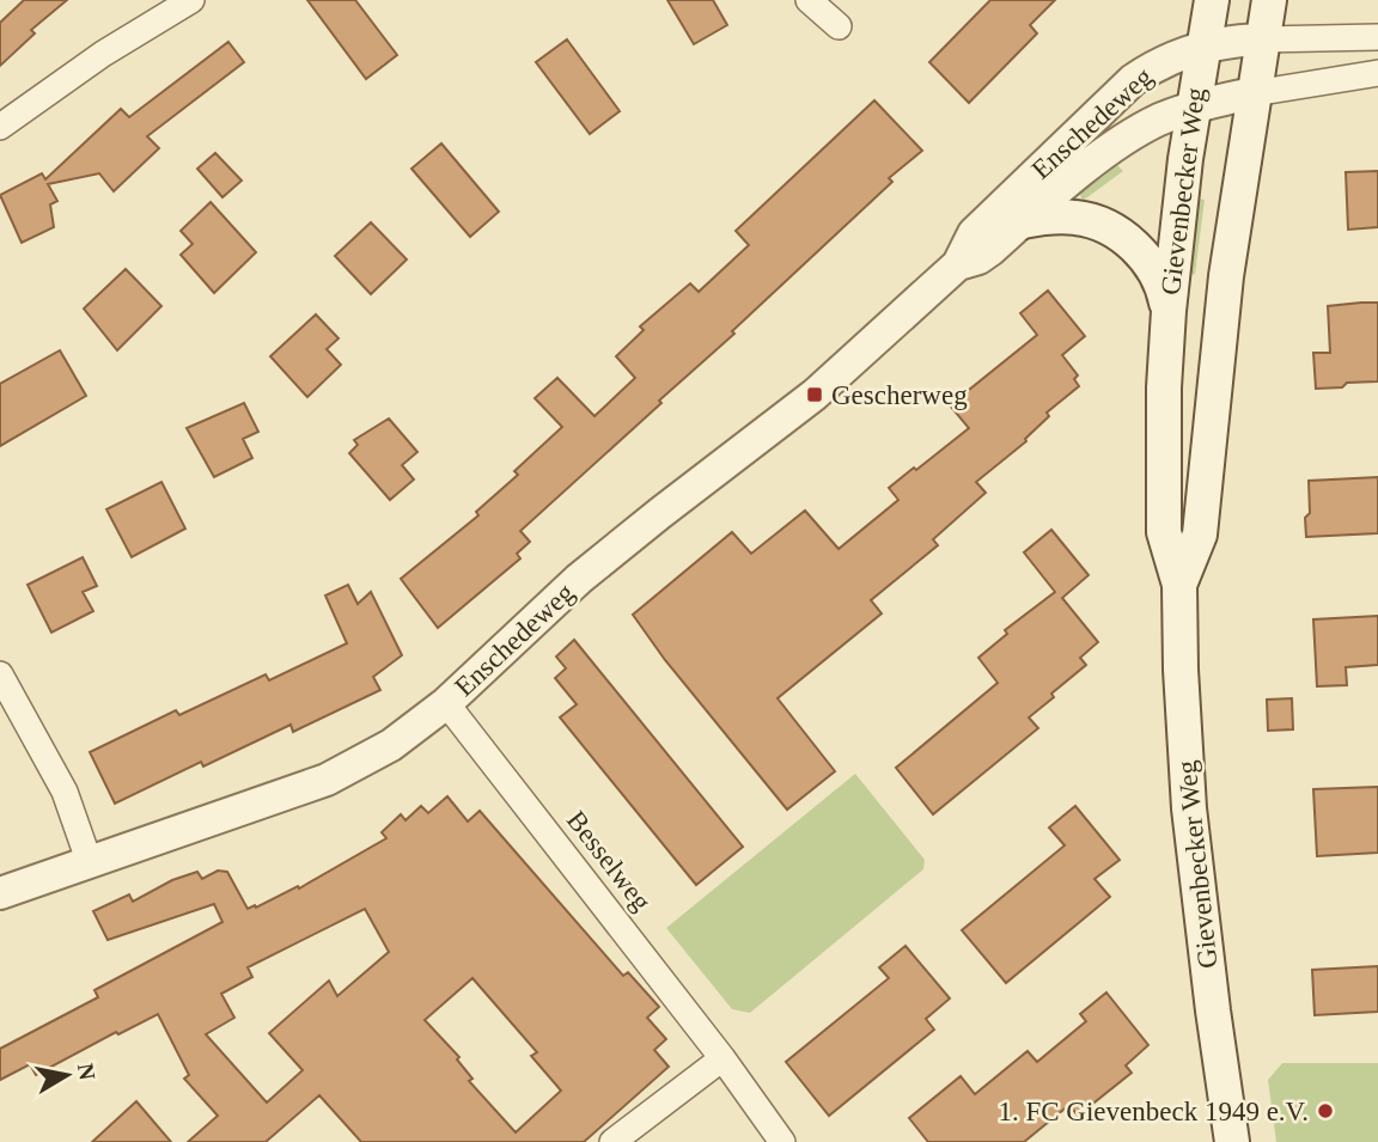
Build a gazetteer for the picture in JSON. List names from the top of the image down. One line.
{"streets":{"main road":["Gievenbecker Weg"],"street":["Enschedeweg","Besselweg"]},"crossings":[["Enschedeweg","Gievenbecker Weg"],["Enschedeweg","Besselweg"]],"places":{"transit":["Gescherweg"],"other":["1. FC Gievenbeck 1949 e.V."]},"north":"right"}
